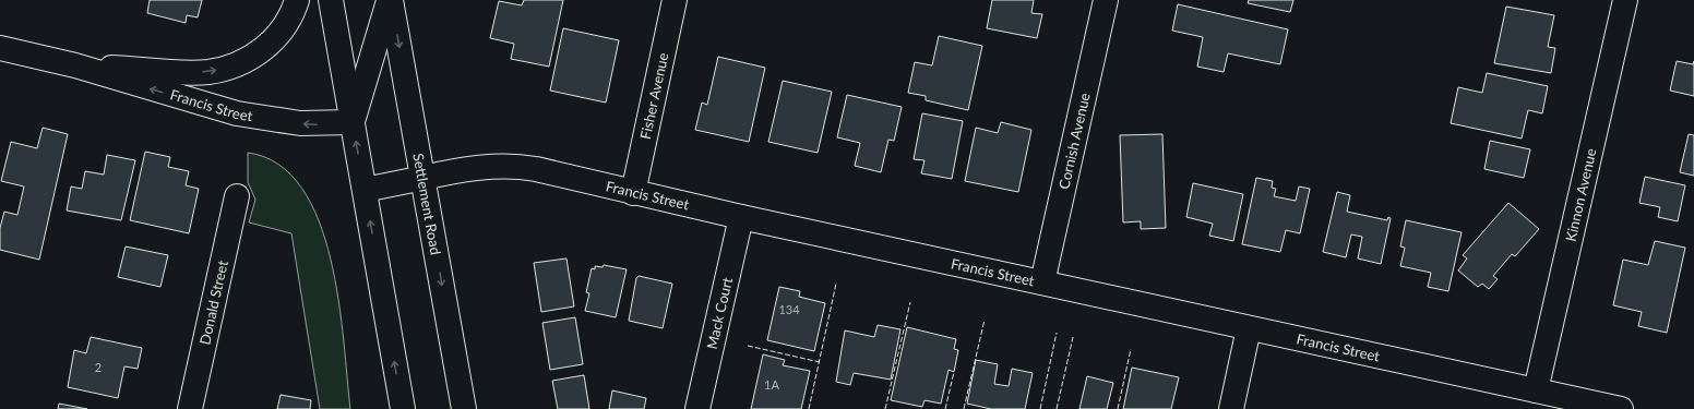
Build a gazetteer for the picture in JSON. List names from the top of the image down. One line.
{"streets":{"main road":["Fisher Avenue","Francis Street","Cornish Avenue","Kinnon Avenue","Settlement Road","Donald Street","Mack Court"]},"crossings":[["Fisher Avenue","Francis Street"],["Francis Street","Cornish Avenue"],["Francis Street","Kinnon Avenue"],["Francis Street","Settlement Road"],["Francis Street","Mack Court"]],"house_numbers":["134","2","1A"]}
